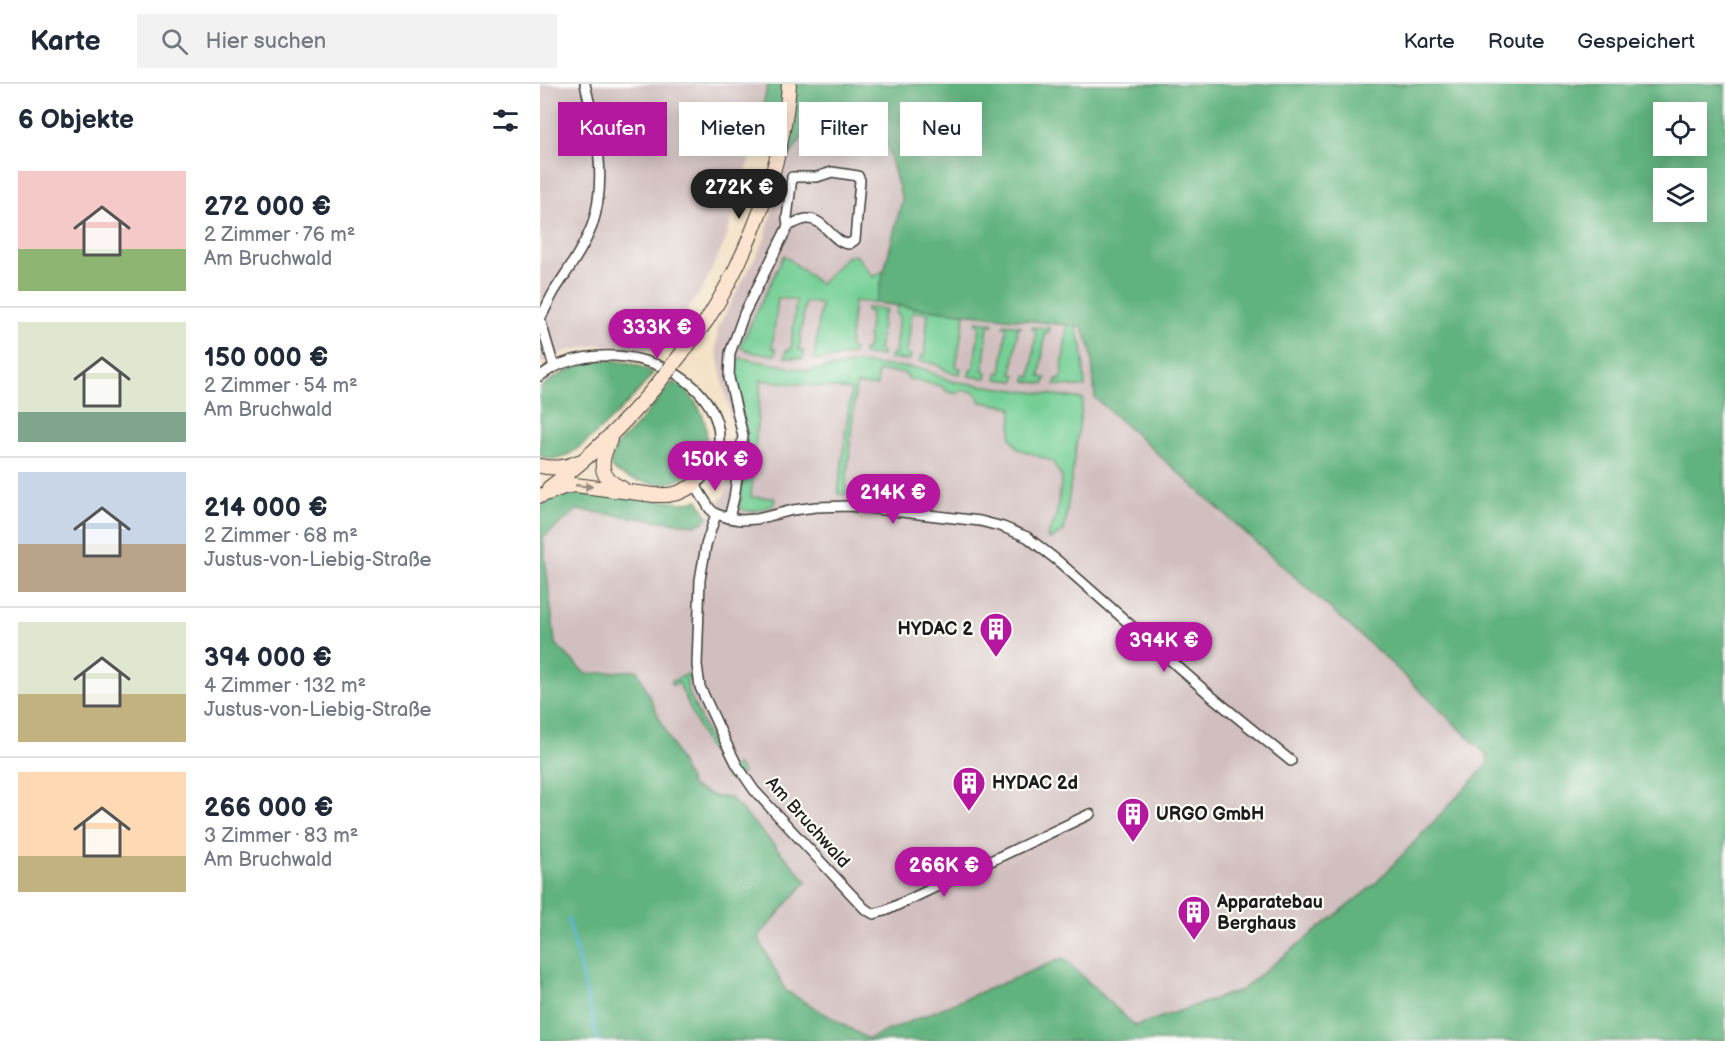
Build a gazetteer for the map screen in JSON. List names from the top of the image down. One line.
{"streets":{"street":["Am Bruchwald"]},"places":{"building":["HYDAC 2","HYDAC 2d","URGO GmbH","Apparatebau Berghaus"]},"page":{"header":"Karte","search":"Hier suchen","nav":["Karte","Route","Gespeichert"],"heading":"6 Objekte","chip":["Kaufen","Mieten","Filter","Neu"],"list":[{"name":"272 000 €","note":"2 Zimmer · 76 m² · Am Bruchwald"},{"name":"150 000 €","note":"2 Zimmer · 54 m² · Am Bruchwald"},{"name":"214 000 €","note":"2 Zimmer · 68 m² · Justus-von-Liebig-Straße"},{"name":"394 000 €","note":"4 Zimmer · 132 m² · Justus-von-Liebig-Straße"},{"name":"266 000 €","note":"3 Zimmer · 83 m² · Am Bruchwald"}],"price":["272K €","333K €","150K €","214K €","394K €","266K €"]}}
